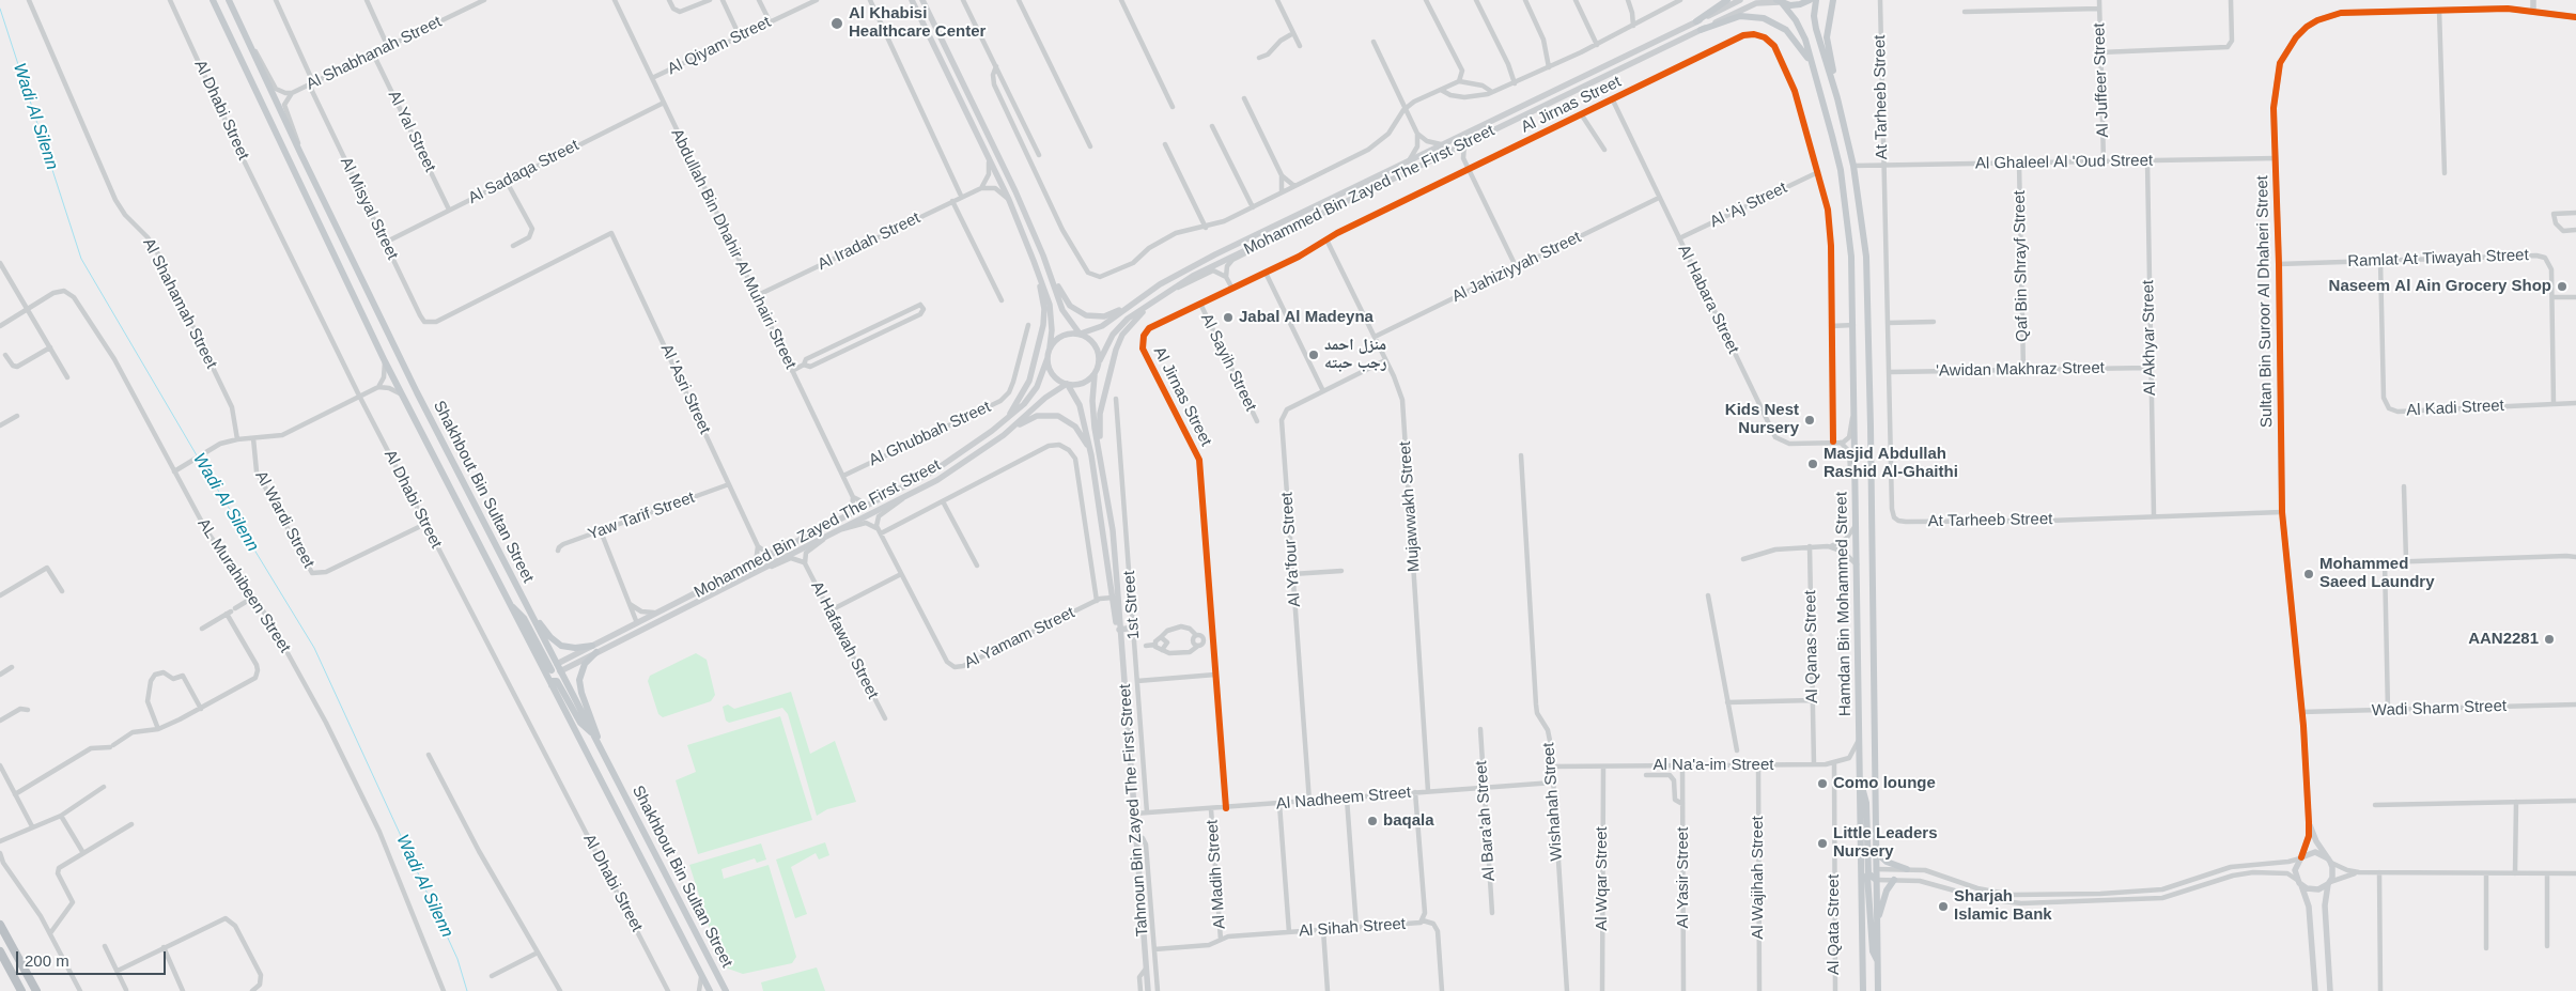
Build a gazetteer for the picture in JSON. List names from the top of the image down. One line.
{"streets":{"main road":["Mohammed Bin Zayed The First Street","Sultan Bin Suroor Al Dhaheri Street","Shakhbout Bin Sultan Street","Hamdan Bin Mohammed Street","Tahnoun Bin Zayed The First Street"],"street":["Al Qiyam Street","Al Shabhanah Street","Al Juffeer Street","At Tarheeb Street","Al Jirnas Street","Al Dhabi Street","Al Yal Street","Al Ghaleel Al 'Oud Street","Al Sadaqa Street","Al 'Aj Street","Al Misyal Street","Al Iradah Street","Abdullah Bin Dhahir Al Muhairi Street","Ramlat At Tiwayah Street","Qaf Bin Shrayf Street","Al Jahiziyyah Street","Al Habara Street","Al Shahamah Street","Al Akhyar Street","Al Sayih Street","'Awidan Makhraz Street","Al 'Asri Street","Al Kadi Street","Al Ghubbah Street","Mujawwakh Street","Yaw Tarif Street","Al Wardi Street","Al Ya'four Street","AL Murahibeen Street","1st Street","Al Yamam Street","Al Hafawah Street","Al Qanas Street","Wadi Sharm Street","Al Na'a-im Street","Al Nadheem Street","Wishahah Street","Al Bara'ah Street","Al Madih Street","Al Yasir Street","Al Wajihah Street","Al Wqar Street","Al Qata Street","Al Sihah Street"]},"crossings":[["Al Qiyam Street","Abdullah Bin Dhahir Al Muhairi Street"],["Al Shabhanah Street","Al Yal Street"],["Al Shabhanah Street","Al Misyal Street"],["Al Shabhanah Street","Shakhbout Bin Sultan Street"],["Al Juffeer Street","Al Ghaleel Al 'Oud Street"],["At Tarheeb Street","Al Ghaleel Al 'Oud Street"],["At Tarheeb Street","Sultan Bin Suroor Al Dhaheri Street"],["At Tarheeb Street","Al Akhyar Street"],["At Tarheeb Street","'Awidan Makhraz Street"],["Al Jirnas Street","Al 'Aj Street"],["Al Jirnas Street","Al Habara Street"],["Al Jirnas Street","Al Sayih Street"],["Al Jirnas Street","Mujawwakh Street"],["Al Dhabi Street","Al Wardi Street"],["Al Yal Street","Al Sadaqa Street"],["Al Ghaleel Al 'Oud Street","Qaf Bin Shrayf Street"],["Al Ghaleel Al 'Oud Street","Sultan Bin Suroor Al Dhaheri Street"],["Al Ghaleel Al 'Oud Street","Al Akhyar Street"],["Al Ghaleel Al 'Oud Street","Hamdan Bin Mohammed Street"],["Al Sadaqa Street","Al Misyal Street"],["Al Sadaqa Street","Abdullah Bin Dhahir Al Muhairi Street"],["Mohammed Bin Zayed The First Street","Shakhbout Bin Sultan Street"],["Mohammed Bin Zayed The First Street","Hamdan Bin Mohammed Street"],["Mohammed Bin Zayed The First Street","Al Hafawah Street"],["Mohammed Bin Zayed The First Street","Tahnoun Bin Zayed The First Street"],["Al 'Aj Street","Al Habara Street"],["Al Misyal Street","Al 'Asri Street"],["Al Iradah Street","Abdullah Bin Dhahir Al Muhairi Street"],["Abdullah Bin Dhahir Al Muhairi Street","Al Ghubbah Street"],["Ramlat At Tiwayah Street","Sultan Bin Suroor Al Dhaheri Street"],["Ramlat At Tiwayah Street","Al Kadi Street"],["Qaf Bin Shrayf Street","'Awidan Makhraz Street"],["Al Jahiziyyah Street","Al Habara Street"],["Al Jahiziyyah Street","Mujawwakh Street"],["Sultan Bin Suroor Al Dhaheri Street","Wadi Sharm Street"],["Al Akhyar Street","'Awidan Makhraz Street"],["Al 'Asri Street","Yaw Tarif Street"],["Mujawwakh Street","Al Ya'four Street"],["Mujawwakh Street","Al Nadheem Street"],["Al Ya'four Street","Al Nadheem Street"],["1st Street","Al Nadheem Street"],["Al Yamam Street","Tahnoun Bin Zayed The First Street"],["Al Qanas Street","Al Na'a-im Street"],["Al Na'a-im Street","Wishahah Street"],["Al Na'a-im Street","Al Yasir Street"],["Al Na'a-im Street","Al Wajihah Street"],["Al Na'a-im Street","Al Wqar Street"],["Al Na'a-im Street","Al Qata Street"],["Al Nadheem Street","Wishahah Street"],["Al Nadheem Street","Tahnoun Bin Zayed The First Street"],["Al Nadheem Street","Al Bara'ah Street"],["Al Nadheem Street","Al Madih Street"],["Al Nadheem Street","Al Sihah Street"],["Al Madih Street","Al Sihah Street"]],"water":["Wadi Al Silenn"],"places":["Al Khabisi Healthcare Center","Naseem Al Ain Grocery Shop","Jabal Al Madeyna","منزل احمد رجب حبته","Kids Nest Nursery","Masjid Abdullah Rashid Al-Ghaithi","Mohammed Saeed Laundry","AAN2281","Como lounge","baqala","Little Leaders Nursery","Sharjah Islamic Bank"],"scale_bar":"200 m"}
